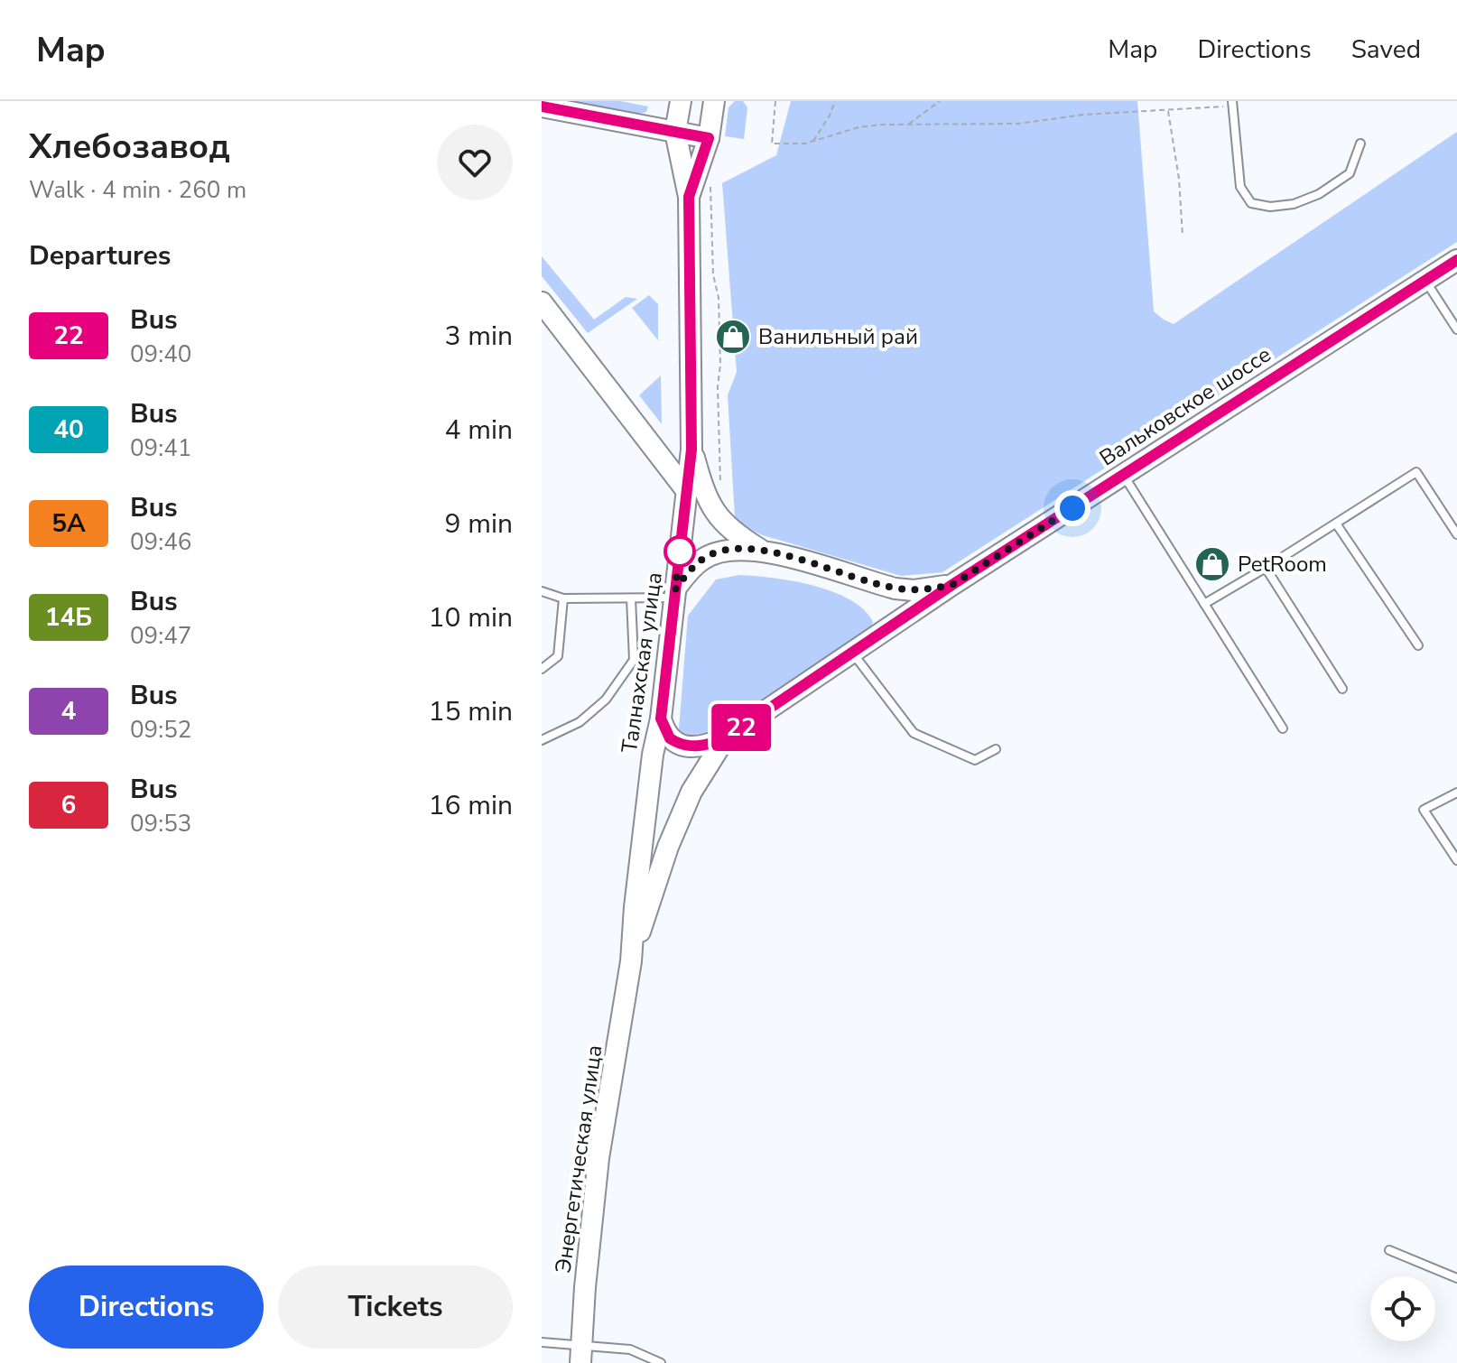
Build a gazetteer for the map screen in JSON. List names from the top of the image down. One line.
{"streets":{"main road":["Вальковское шоссе","Талнахская улица","Энергетическая улица"]},"crossings":[["Вальковское шоссе","Талнахская улица"],["Вальковское шоссе","Энергетическая улица"],["Талнахская улица","Энергетическая улица"]],"places":{"shop":["Ванильный рай","PetRoom"]},"lines":["bus line 22"],"page":{"header":"Map","nav":["Map","Directions","Saved"],"heading":[["Хлебозавод","Walk · 4 min · 260 m"],"Departures"],"on_map":"22","list":[{"mark":"22","name":"Bus","note":"09:40","value":"3 min"},{"mark":"40","name":"Bus","note":"09:41","value":"4 min"},{"mark":"5А","name":"Bus","note":"09:46","value":"9 min"},{"mark":"14Б","name":"Bus","note":"09:47","value":"10 min"},{"mark":"4","name":"Bus","note":"09:52","value":"15 min"},{"mark":"6","name":"Bus","note":"09:53","value":"16 min"}],"buttons":["Directions","Tickets"]}}
